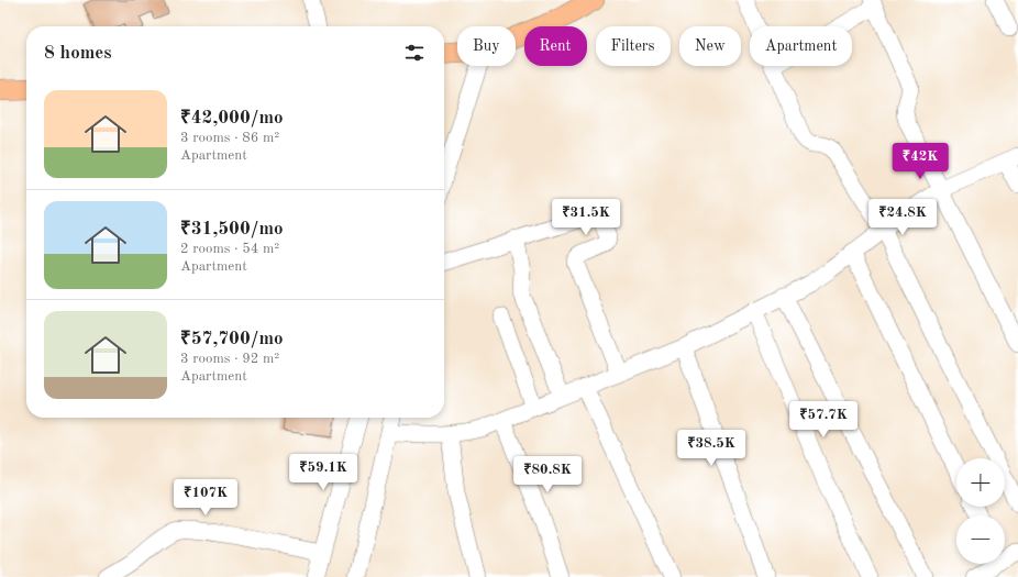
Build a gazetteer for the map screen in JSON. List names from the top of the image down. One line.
{"page":{"chip":["Buy","Rent","Filters","New","Apartment"],"heading":"8 homes","list":[{"name":"₹42,000/mo","note":"3 rooms · 86 m² · Apartment"},{"name":"₹31,500/mo","note":"2 rooms · 54 m² · Apartment"},{"name":"₹57,700/mo","note":"3 rooms · 92 m² · Apartment"}],"price":["₹42K","₹31.5K","₹24.8K","₹57.7K","₹38.5K","₹59.1K","₹80.8K","₹107K"],"map_buttons":["+","−"]}}
